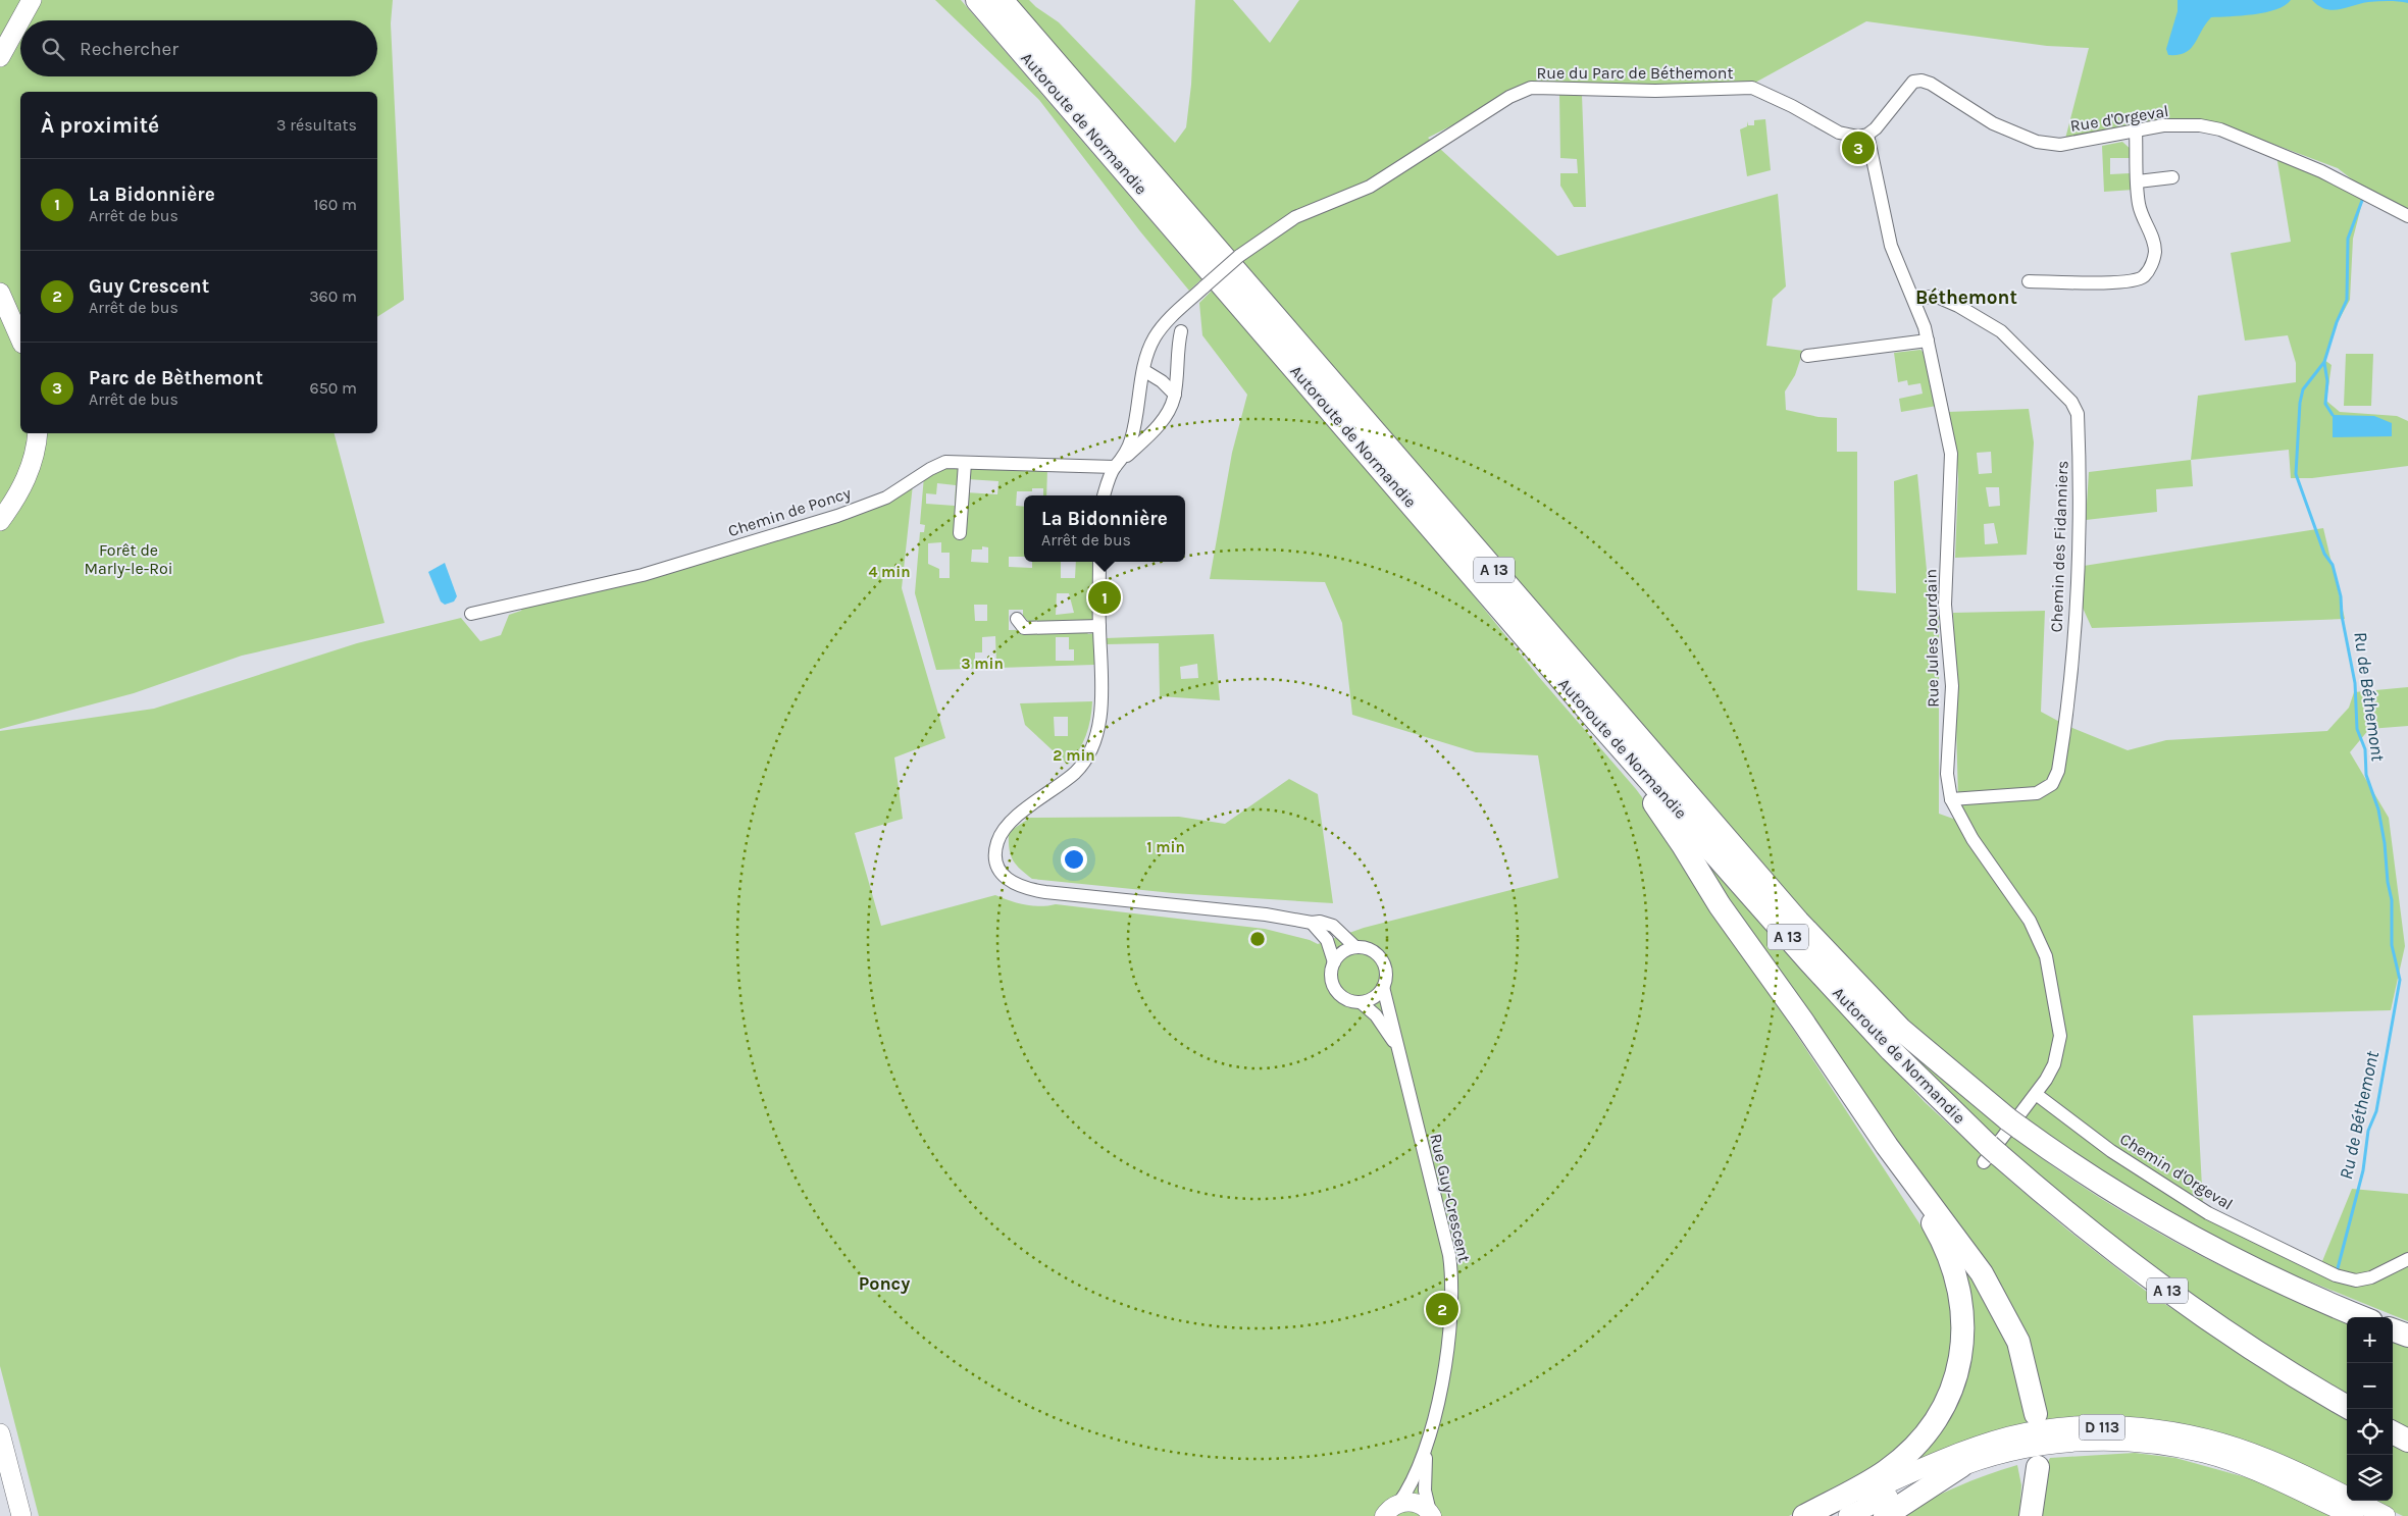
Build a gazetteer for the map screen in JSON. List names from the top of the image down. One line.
{"streets":{"highway":["Autoroute de Normandie","A 13"],"main road":["D 113"],"street":["Rue du Parc de Béthemont","Rue d'Orgeval","Chemin de Poncy","Chemin des Fidanniers","Rue Jules Jourdain","Chemin d'Orgeval","Rue Guy-Crescent"]},"crossings":[["Rue du Parc de Béthemont","Rue d'Orgeval"],["Rue du Parc de Béthemont","Chemin de Poncy"],["Rue du Parc de Béthemont","Rue Jules Jourdain"],["Rue d'Orgeval","Rue Jules Jourdain"],["Autoroute de Normandie","Rue Jules Jourdain"],["Chemin des Fidanniers","Rue Jules Jourdain"],["Rue Jules Jourdain","Chemin d'Orgeval"]],"districts":["Béthemont","Poncy"],"water":["Ru de Béthemont"],"parks":["Forêt de Marly-le-Roi"],"page":{"search":"Rechercher","heading":["À proximité","3 résultats"],"pins":["3","1","2"],"list":[{"mark":"1","name":"La Bidonnière","note":"Arrêt de bus","value":"160 m"},{"mark":"2","name":"Guy Crescent","note":"Arrêt de bus","value":"360 m"},{"mark":"3","name":"Parc de Bèthemont","note":"Arrêt de bus","value":"650 m"}],"popup":["La Bidonnière","Arrêt de bus"],"map_buttons":["+","−"]},"rings":["4 min","3 min","2 min","1 min"]}
